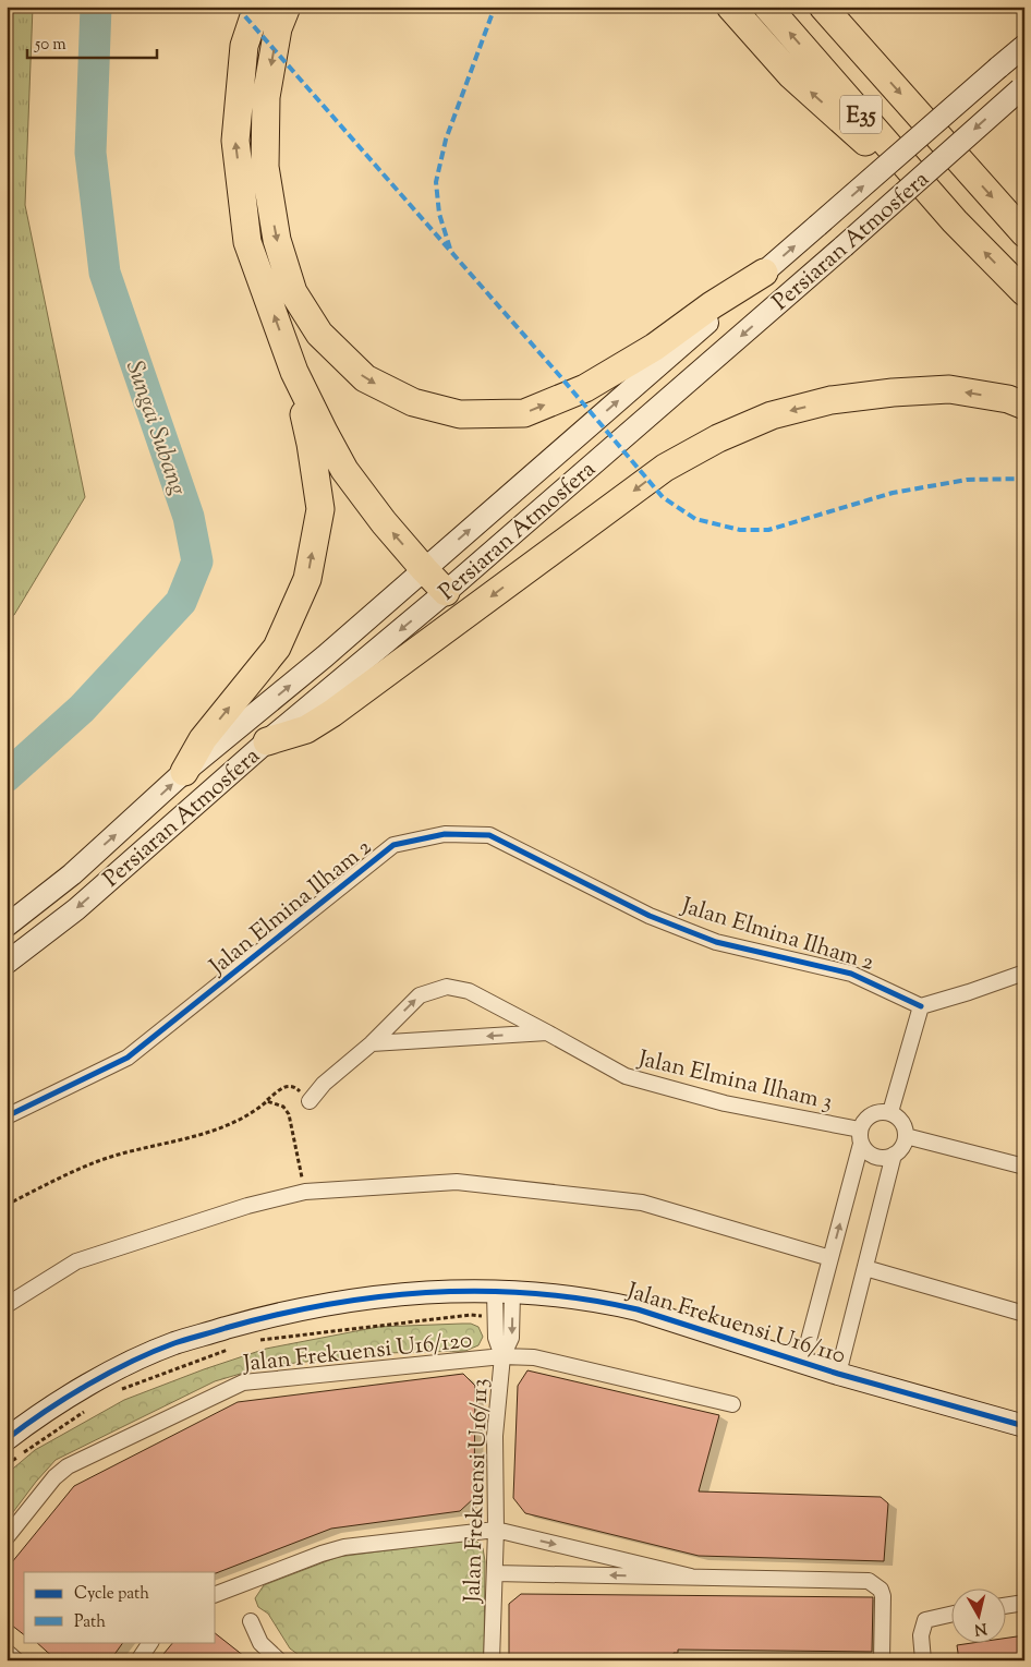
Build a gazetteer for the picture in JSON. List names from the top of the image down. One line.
{"streets":{"highway":["E35"],"main road":["Persiaran Atmosfera","Jalan Frekuensi U16/110"],"street":["Jalan Elmina Ilham 2","Jalan Elmina Ilham 3","Jalan Frekuensi U16/120","Jalan Frekuensi U16/113"]},"crossings":[["Jalan Frekuensi U16/110","Jalan Frekuensi U16/113"],["Jalan Frekuensi U16/120","Jalan Frekuensi U16/113"]],"water":["Sungai Subang"],"legend":["Cycle path","Path"],"scale_bar":"50 m","north":"bottom"}
